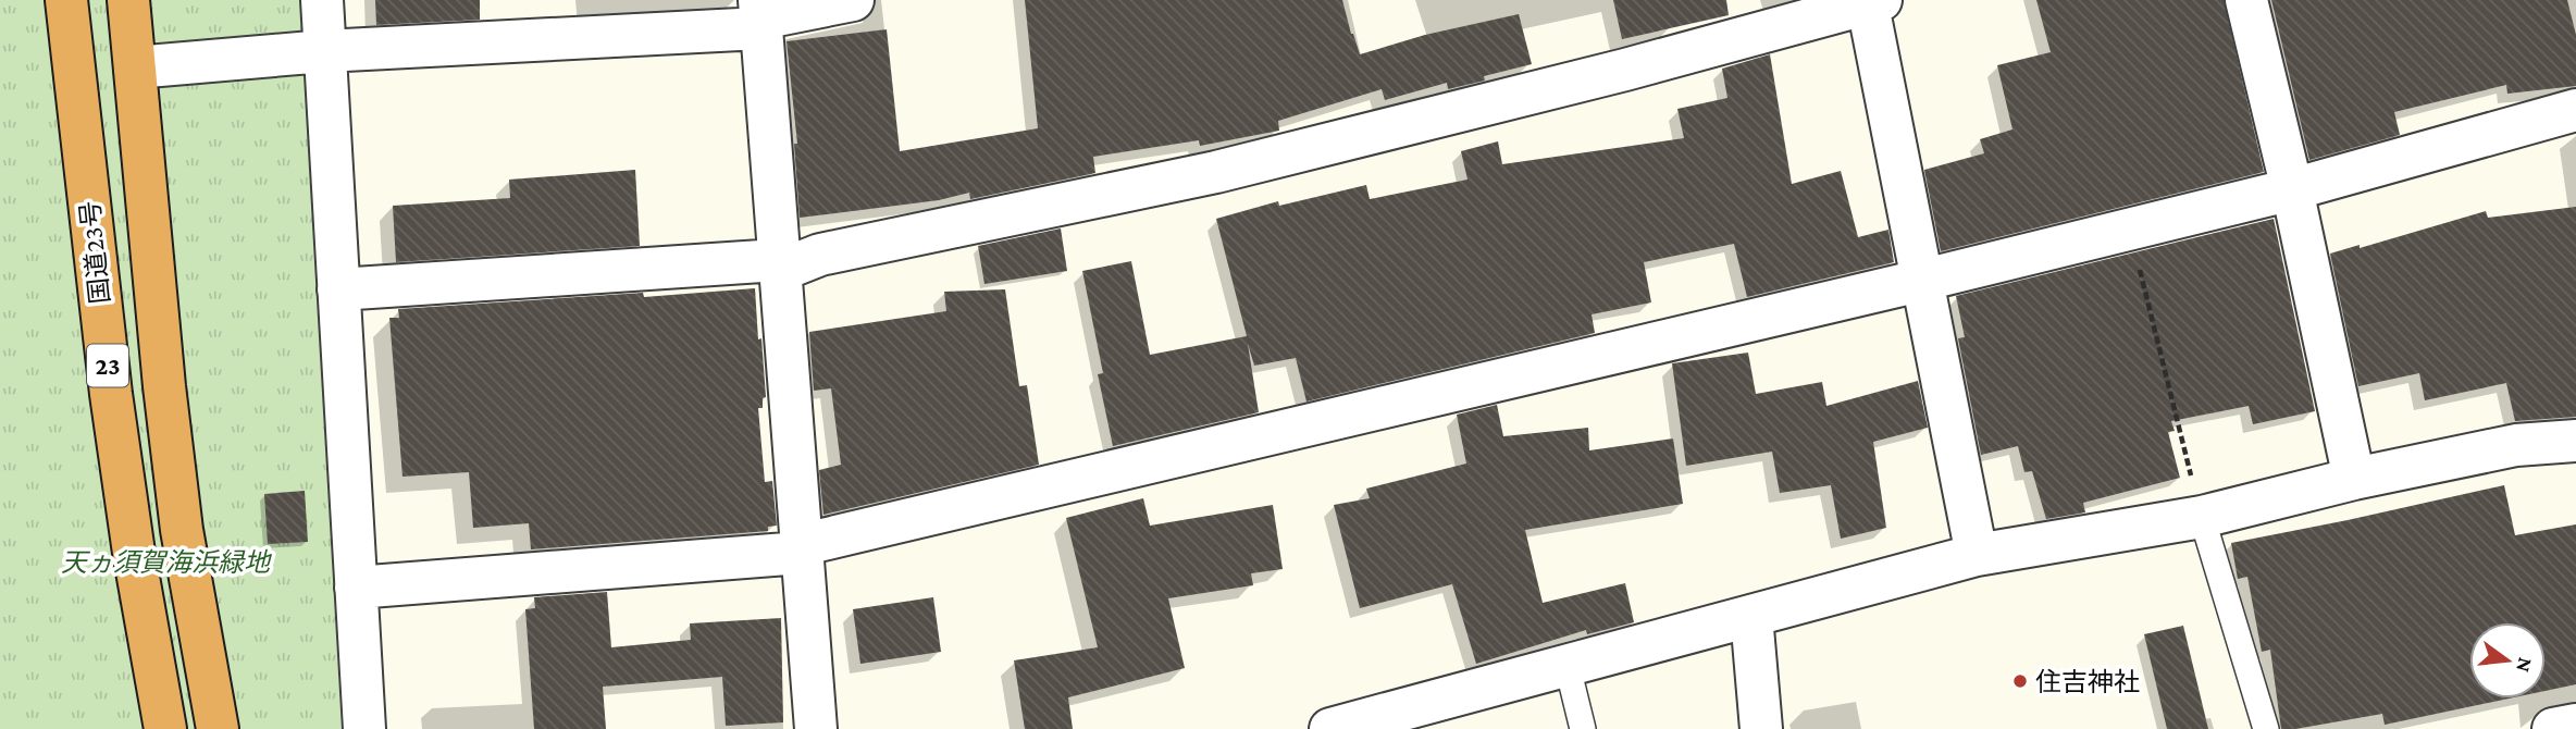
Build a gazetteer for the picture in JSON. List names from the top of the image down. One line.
{"streets":{"highway":["国道23号","23"]},"parks":["天ヵ須賀海浜緑地"],"places":["住吉神社"],"north":"right"}
